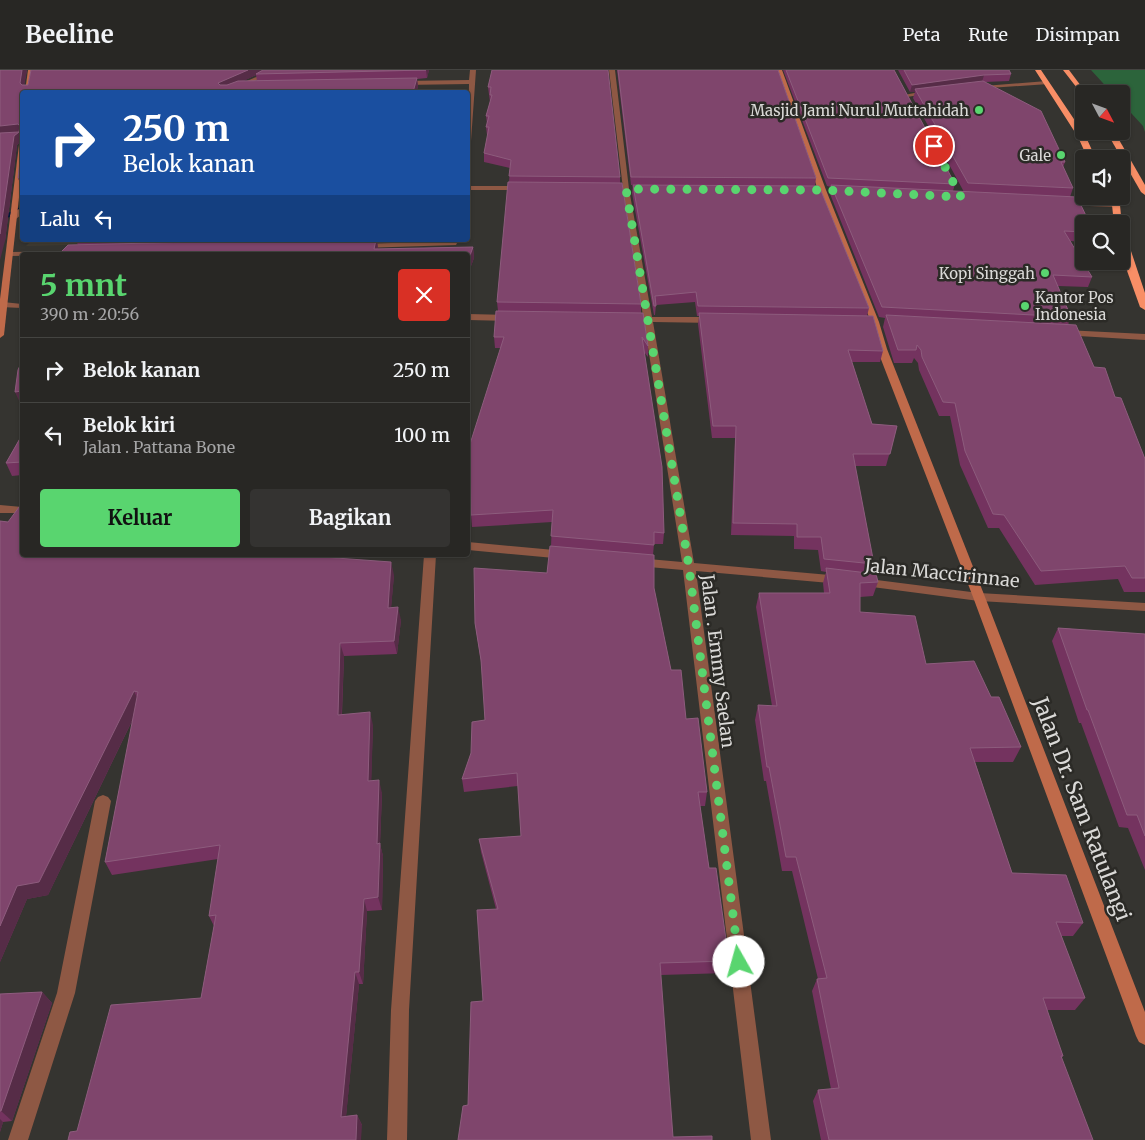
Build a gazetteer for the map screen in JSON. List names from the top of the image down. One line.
{"streets":{"main road":["Jalan Dr. Sam Ratulangi"],"street":["Jalan Maccirinnae","Jalan . Emmy Saelan"]},"crossings":[["Jalan Maccirinnae","Jalan . Emmy Saelan"],["Jalan Maccirinnae","Jalan Dr. Sam Ratulangi"]],"places":["Masjid Jami Nurul Muttahidah","Gale","Kopi Singgah","Kantor Pos Indonesia"],"north":"bottom right","page":{"header":"Beeline","nav":["Peta","Rute","Disimpan"],"turn":["250 m","Belok kanan"],"then":"Lalu","heading":["5 mnt","390 m · 20:56"],"list":[{"name":"Belok kanan","value":"250 m"},{"name":"Belok kiri","note":"Jalan . Pattana Bone","value":"100 m"}],"buttons":["Keluar","Bagikan"]}}
